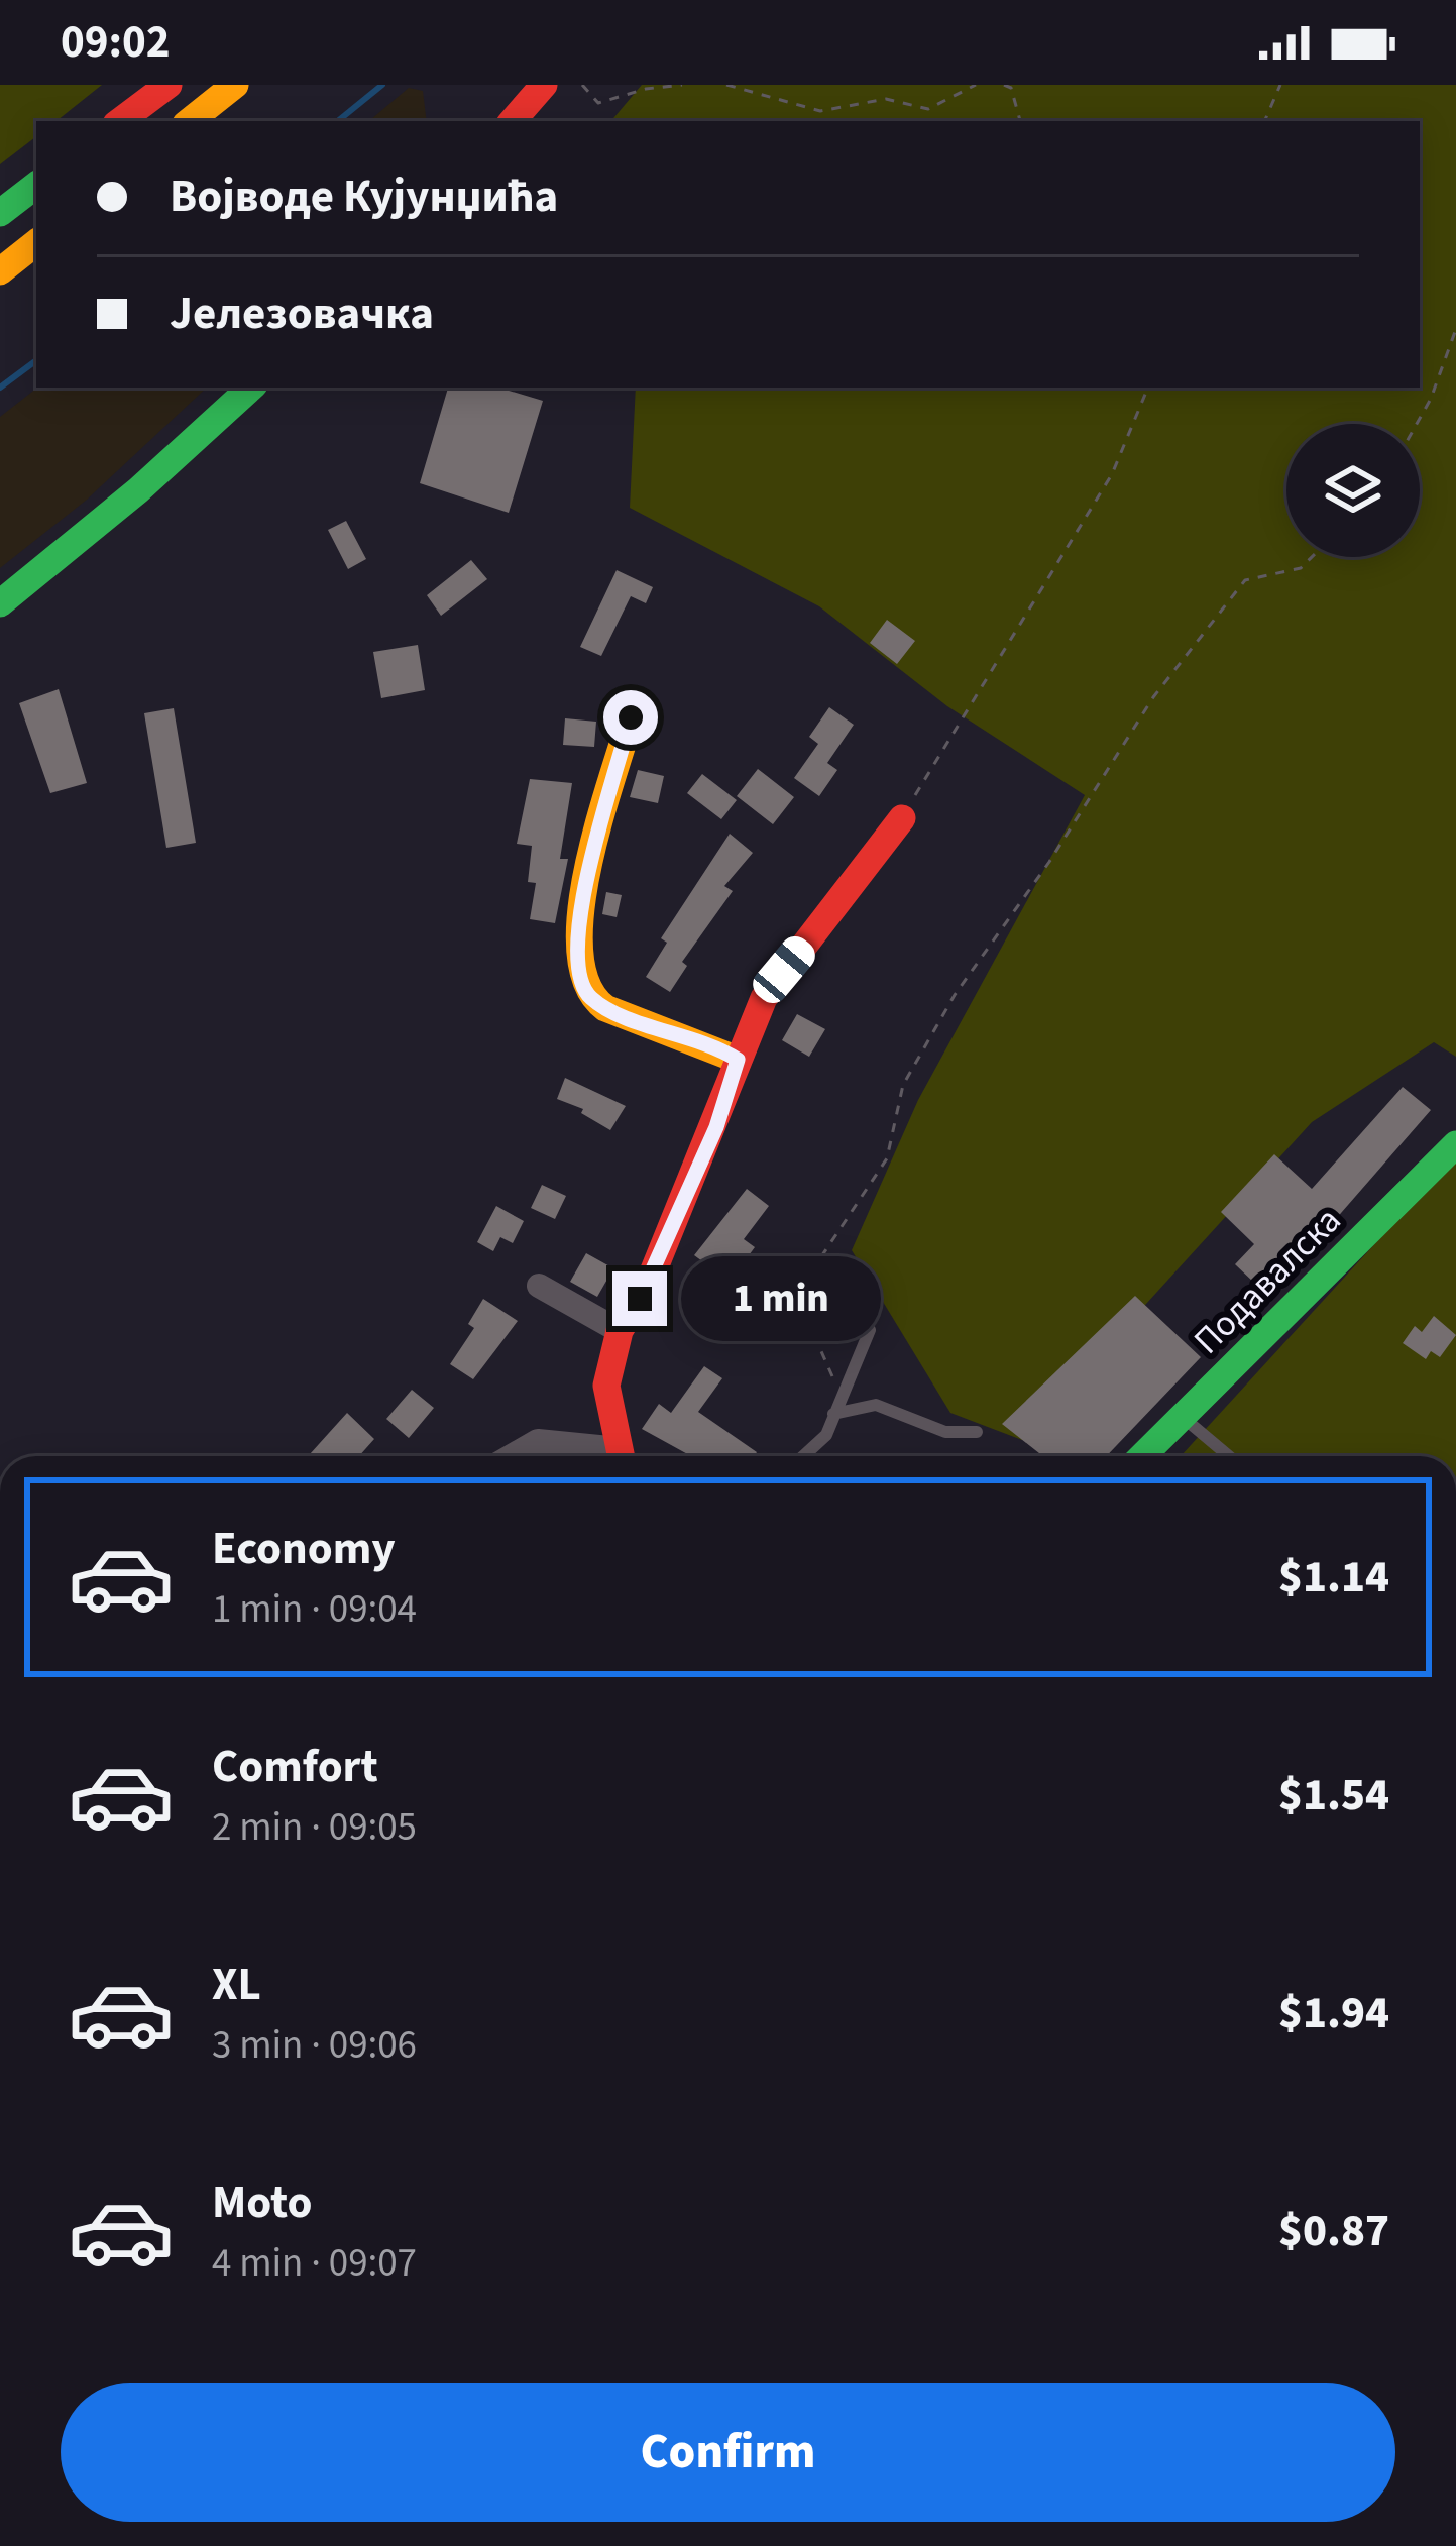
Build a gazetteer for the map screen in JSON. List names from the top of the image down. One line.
{"streets":{"main road":["Подавалска"]},"page":{"status":"09:02","banner":["Војводе Кујунџића","Јелезовачка"],"bubble":"1 min","list":[{"name":"Economy","note":"1 min · 09:04","value":"$1.14"},{"name":"Comfort","note":"2 min · 09:05","value":"$1.54"},{"name":"XL","note":"3 min · 09:06","value":"$1.94"},{"name":"Moto","note":"4 min · 09:07","value":"$0.87"}],"buttons":"Confirm"}}
